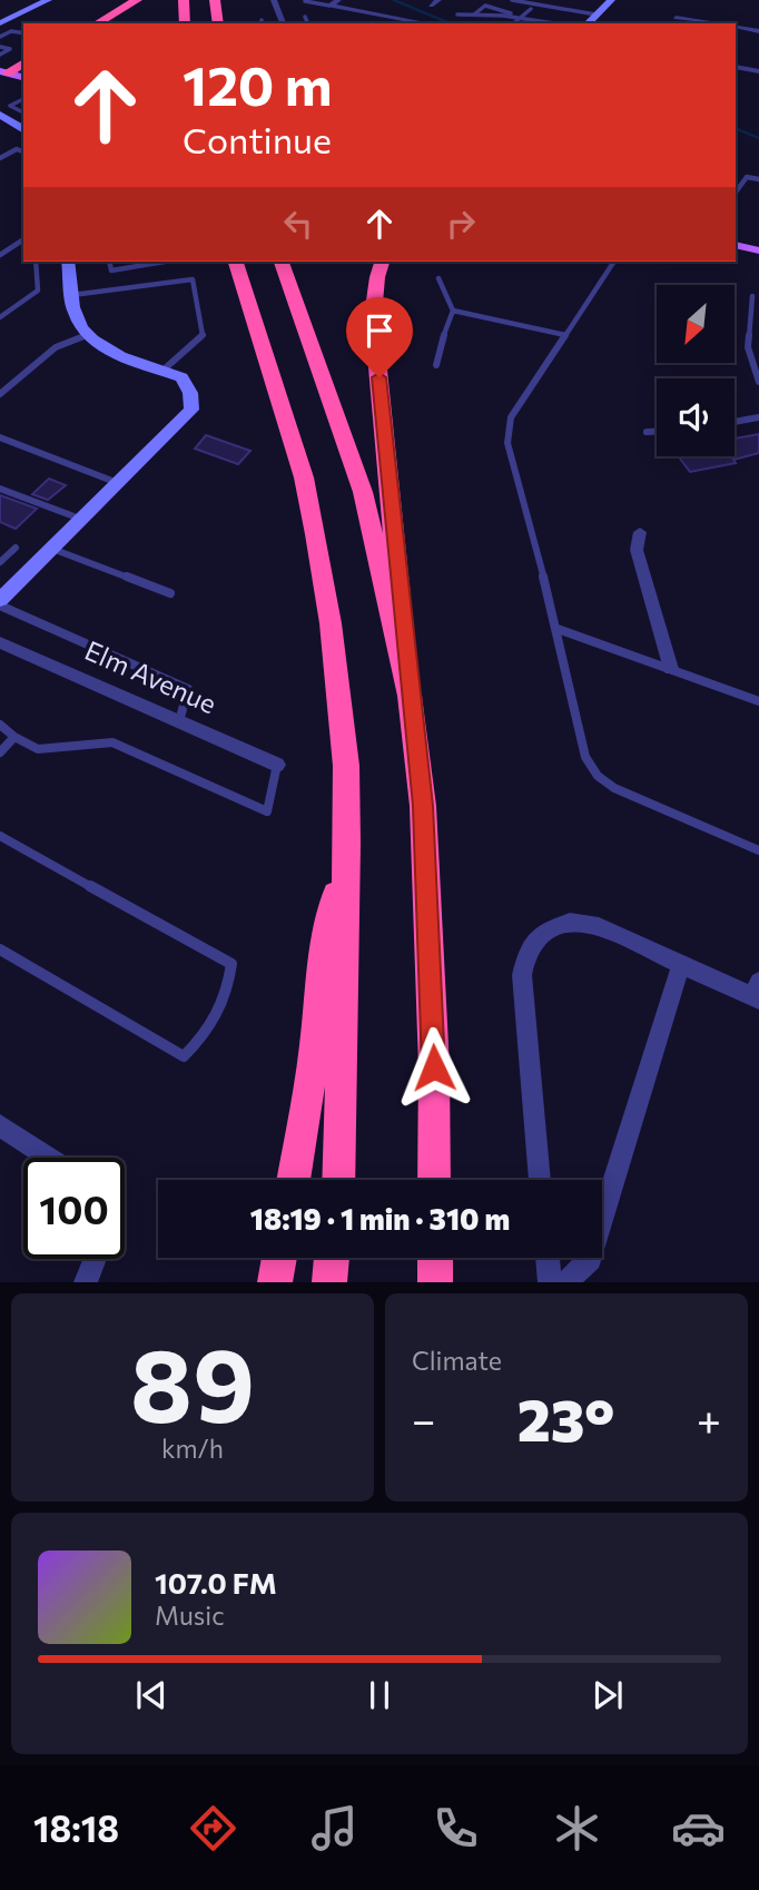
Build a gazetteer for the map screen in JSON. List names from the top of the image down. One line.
{"streets":{"street":["Elm Avenue"]},"north":"bottom left","page":{"turn":["120 m","Continue"],"limit":"100","trip":"18:19 · 1 min · 310 m","tile":[["89","km/h"],"Climate"],"heat":["−","23°","+"],"song":["107.0 FM","Music"],"tabs":"18:18"}}
